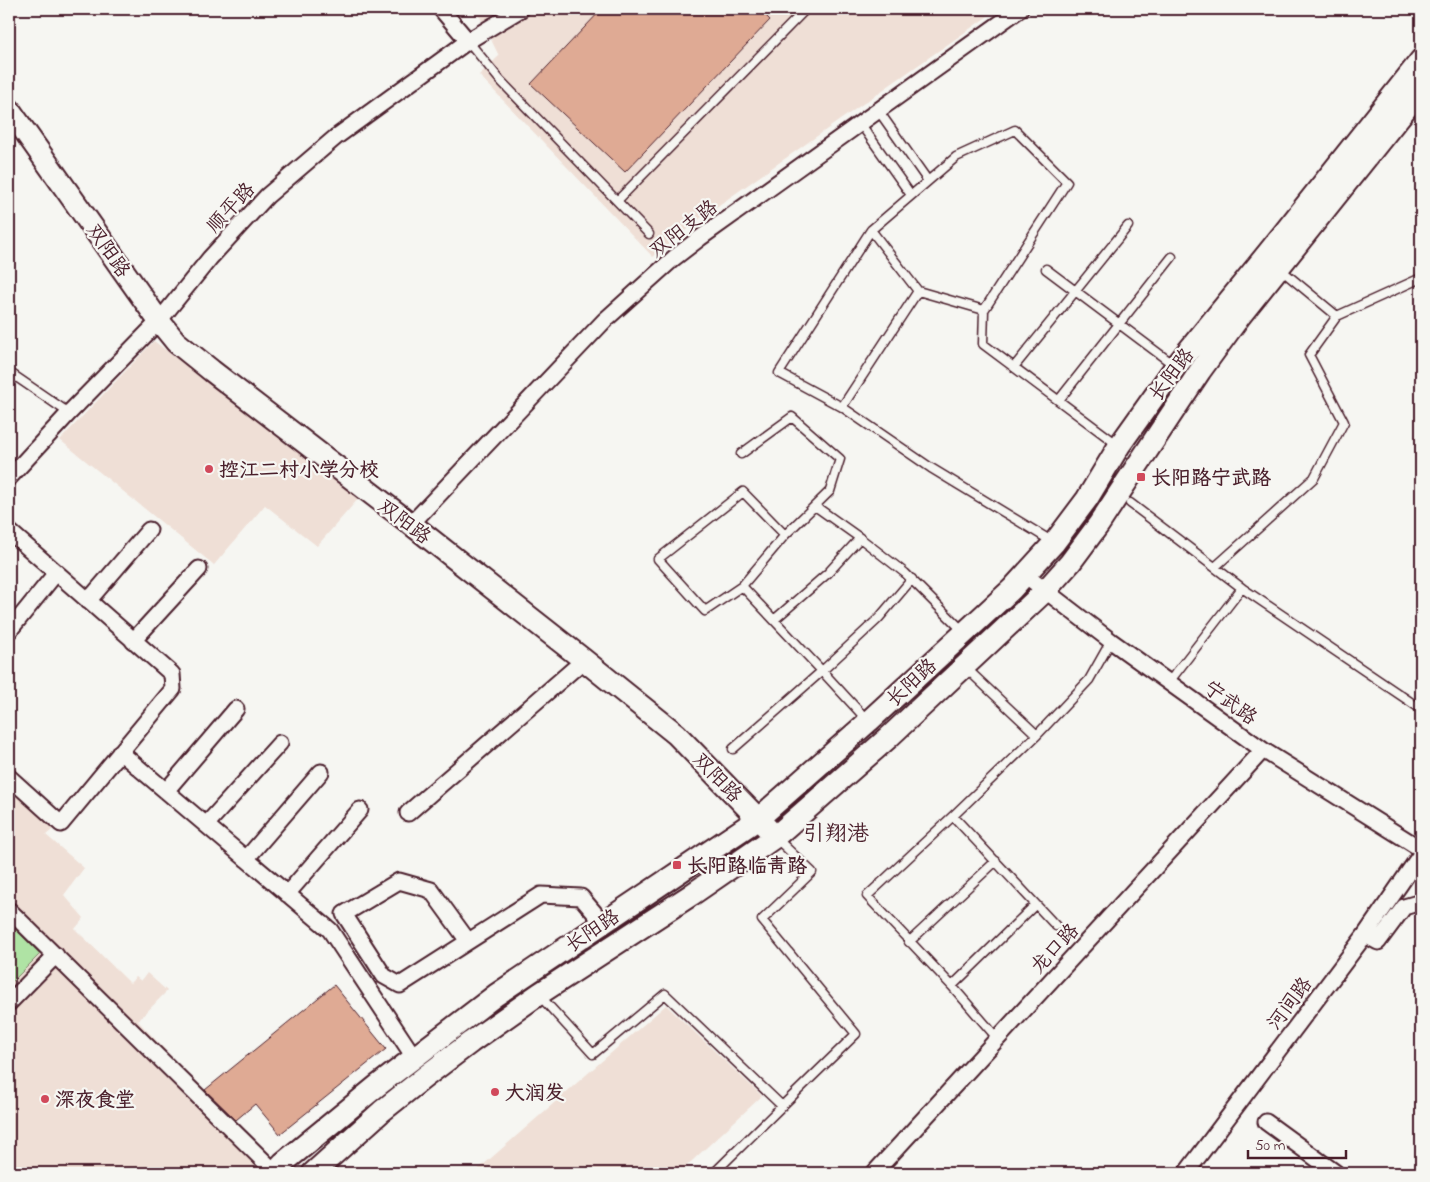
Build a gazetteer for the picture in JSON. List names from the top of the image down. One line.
{"streets":{"main road":["双阳路","长阳路"],"street":["顺平路","双阳支路","宁武路","龙口路","河间路"]},"crossings":[["顺平路","双阳路"],["双阳支路","双阳路"],["双阳路","长阳路"],["长阳路","宁武路"],["宁武路","龙口路"]],"districts":["引翔港"],"places":{"other":["控江二村小学分校","大润发","深夜食堂"],"transit":["长阳路宁武路","长阳路临青路"]},"scale_bar":"50 m"}
